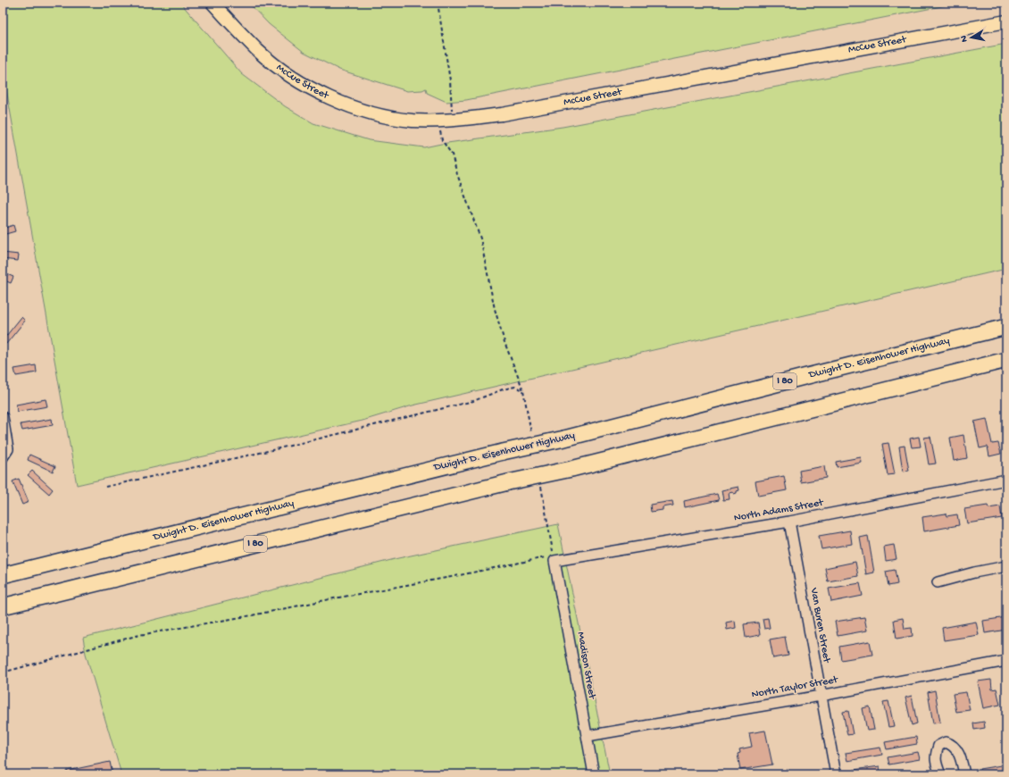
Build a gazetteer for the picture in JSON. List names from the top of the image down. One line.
{"streets":{"highway":["Dwight D. Eisenhower Highway","I 80"],"main road":["McCue Street"],"street":["North Adams Street","Van Buren Street","Madison Street","North Taylor Street"]},"crossings":[["North Adams Street","Van Buren Street"],["North Adams Street","Madison Street"],["Van Buren Street","North Taylor Street"],["Madison Street","North Taylor Street"]],"north":"left"}
